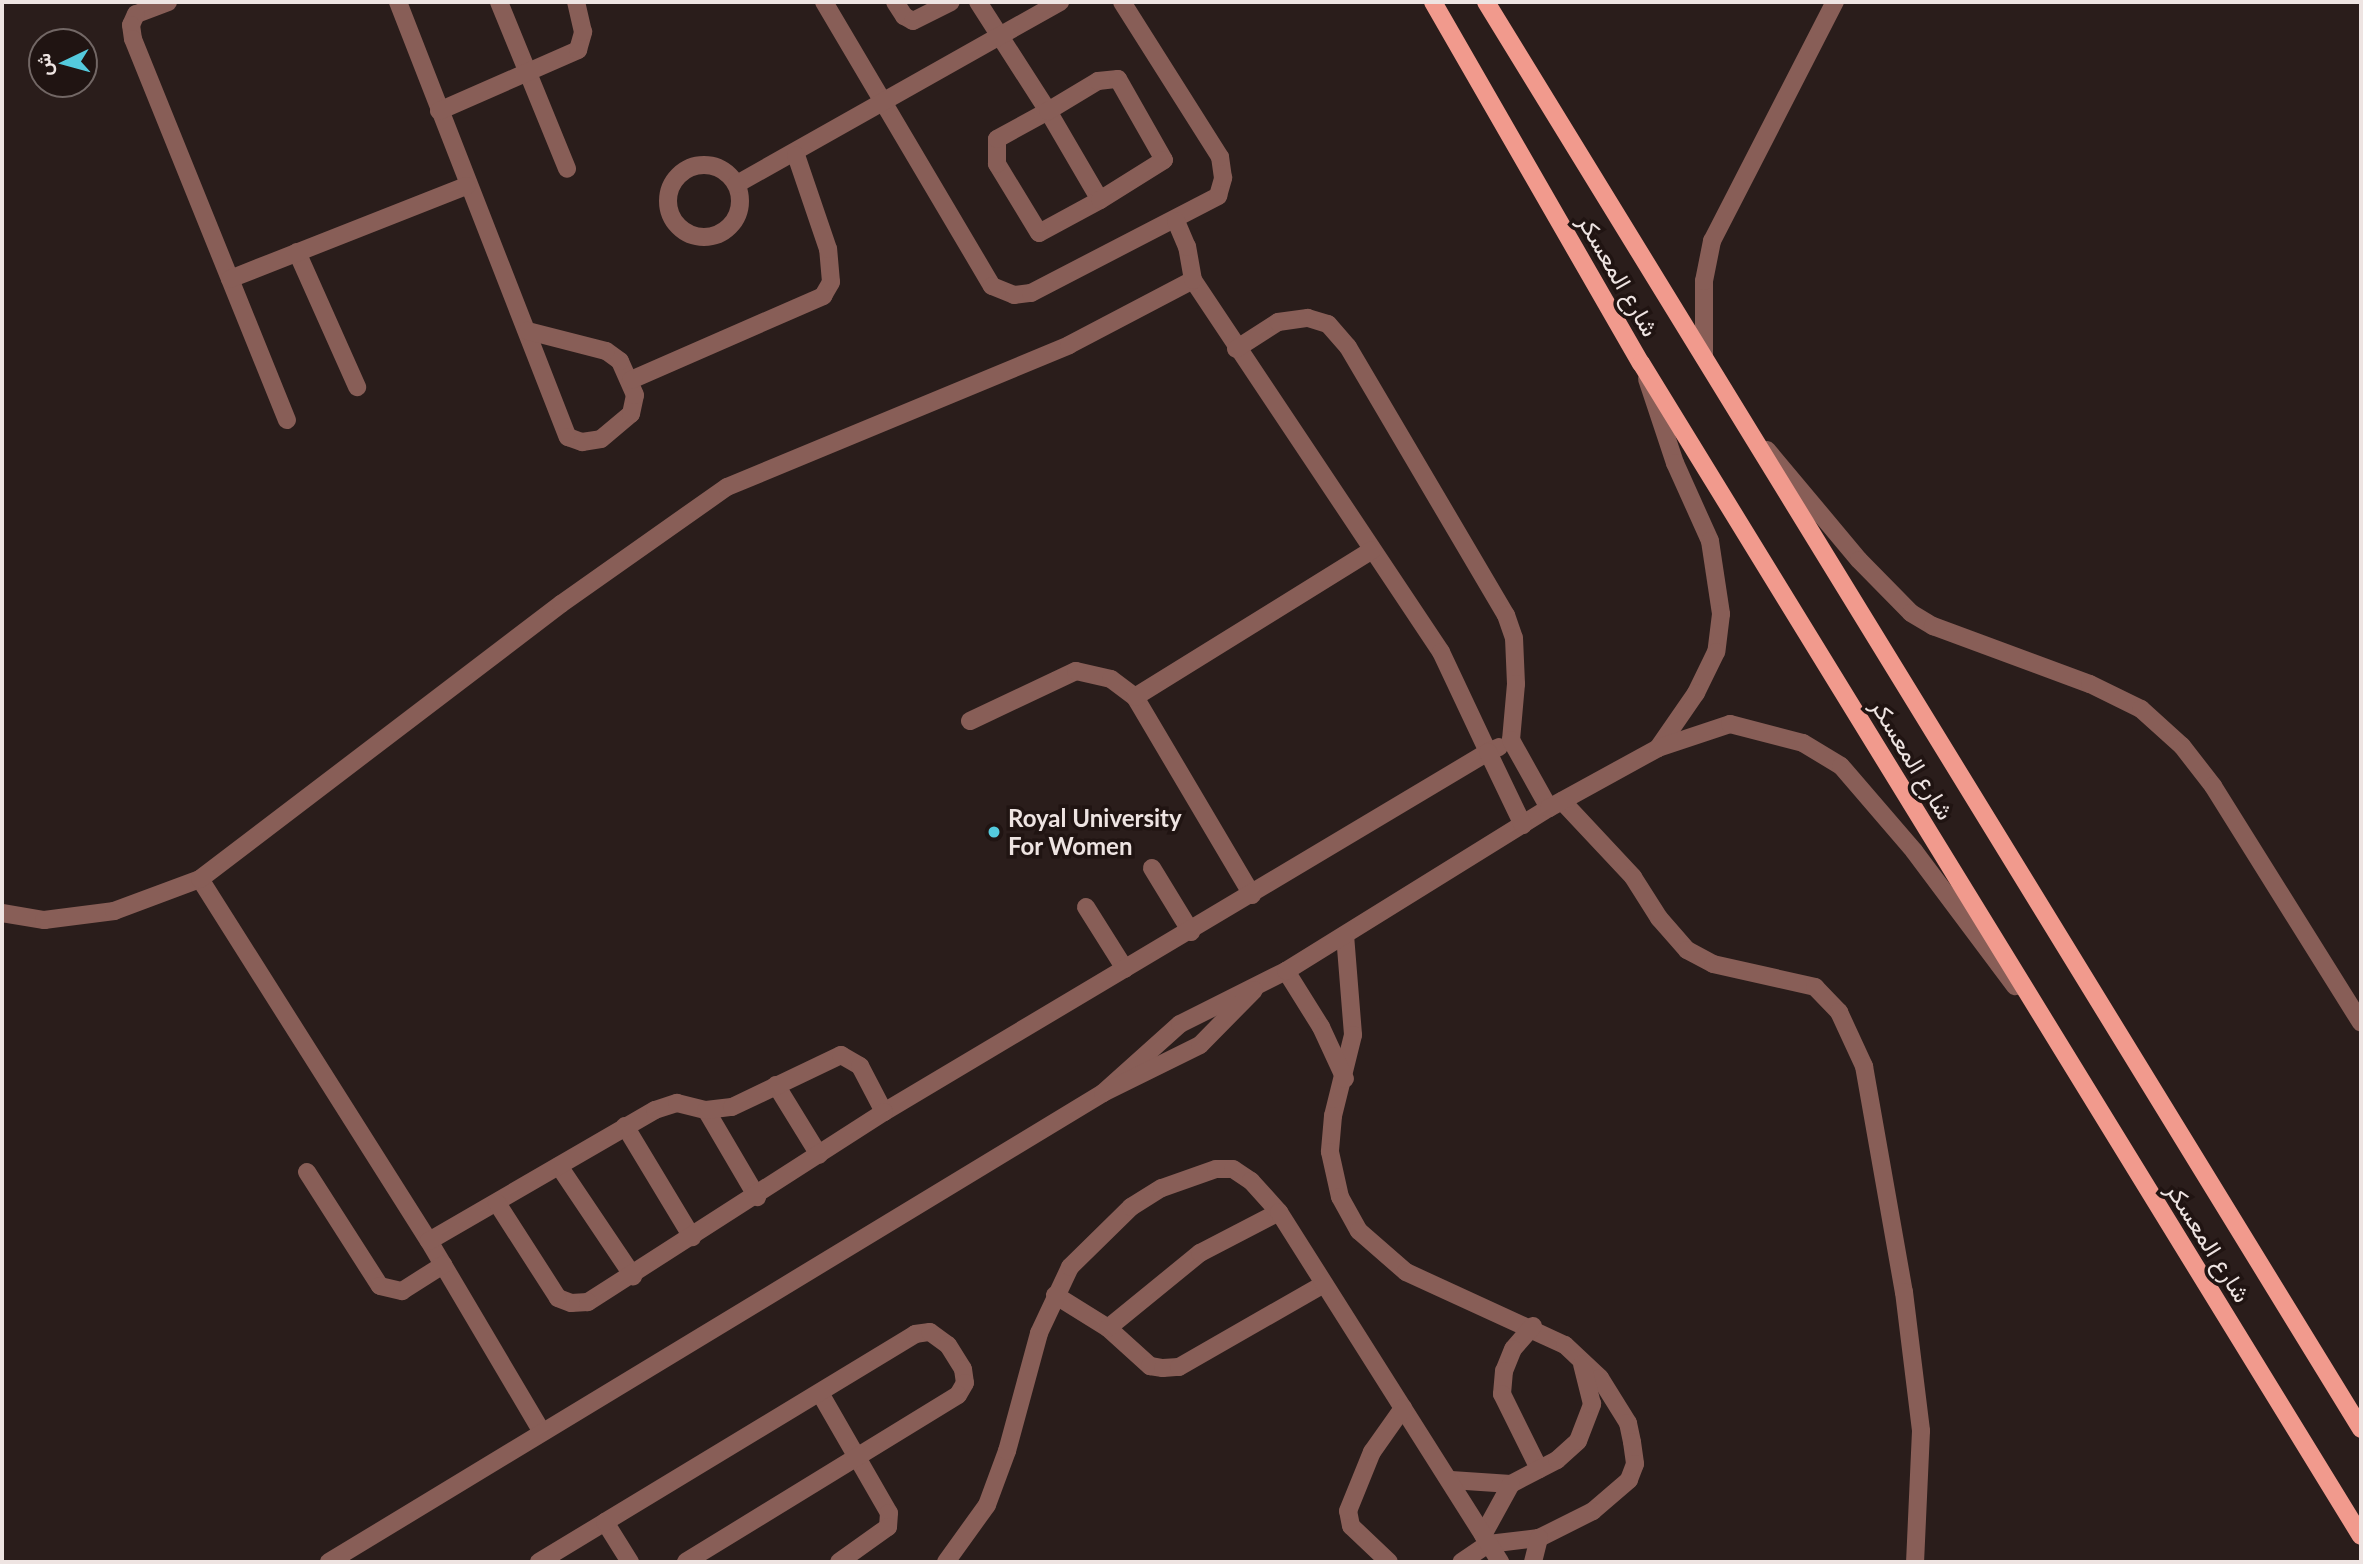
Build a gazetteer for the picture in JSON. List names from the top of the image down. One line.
{"streets":{"main road":["شارع المعسكر"]},"places":["Royal University For Women"],"north":"left"}
